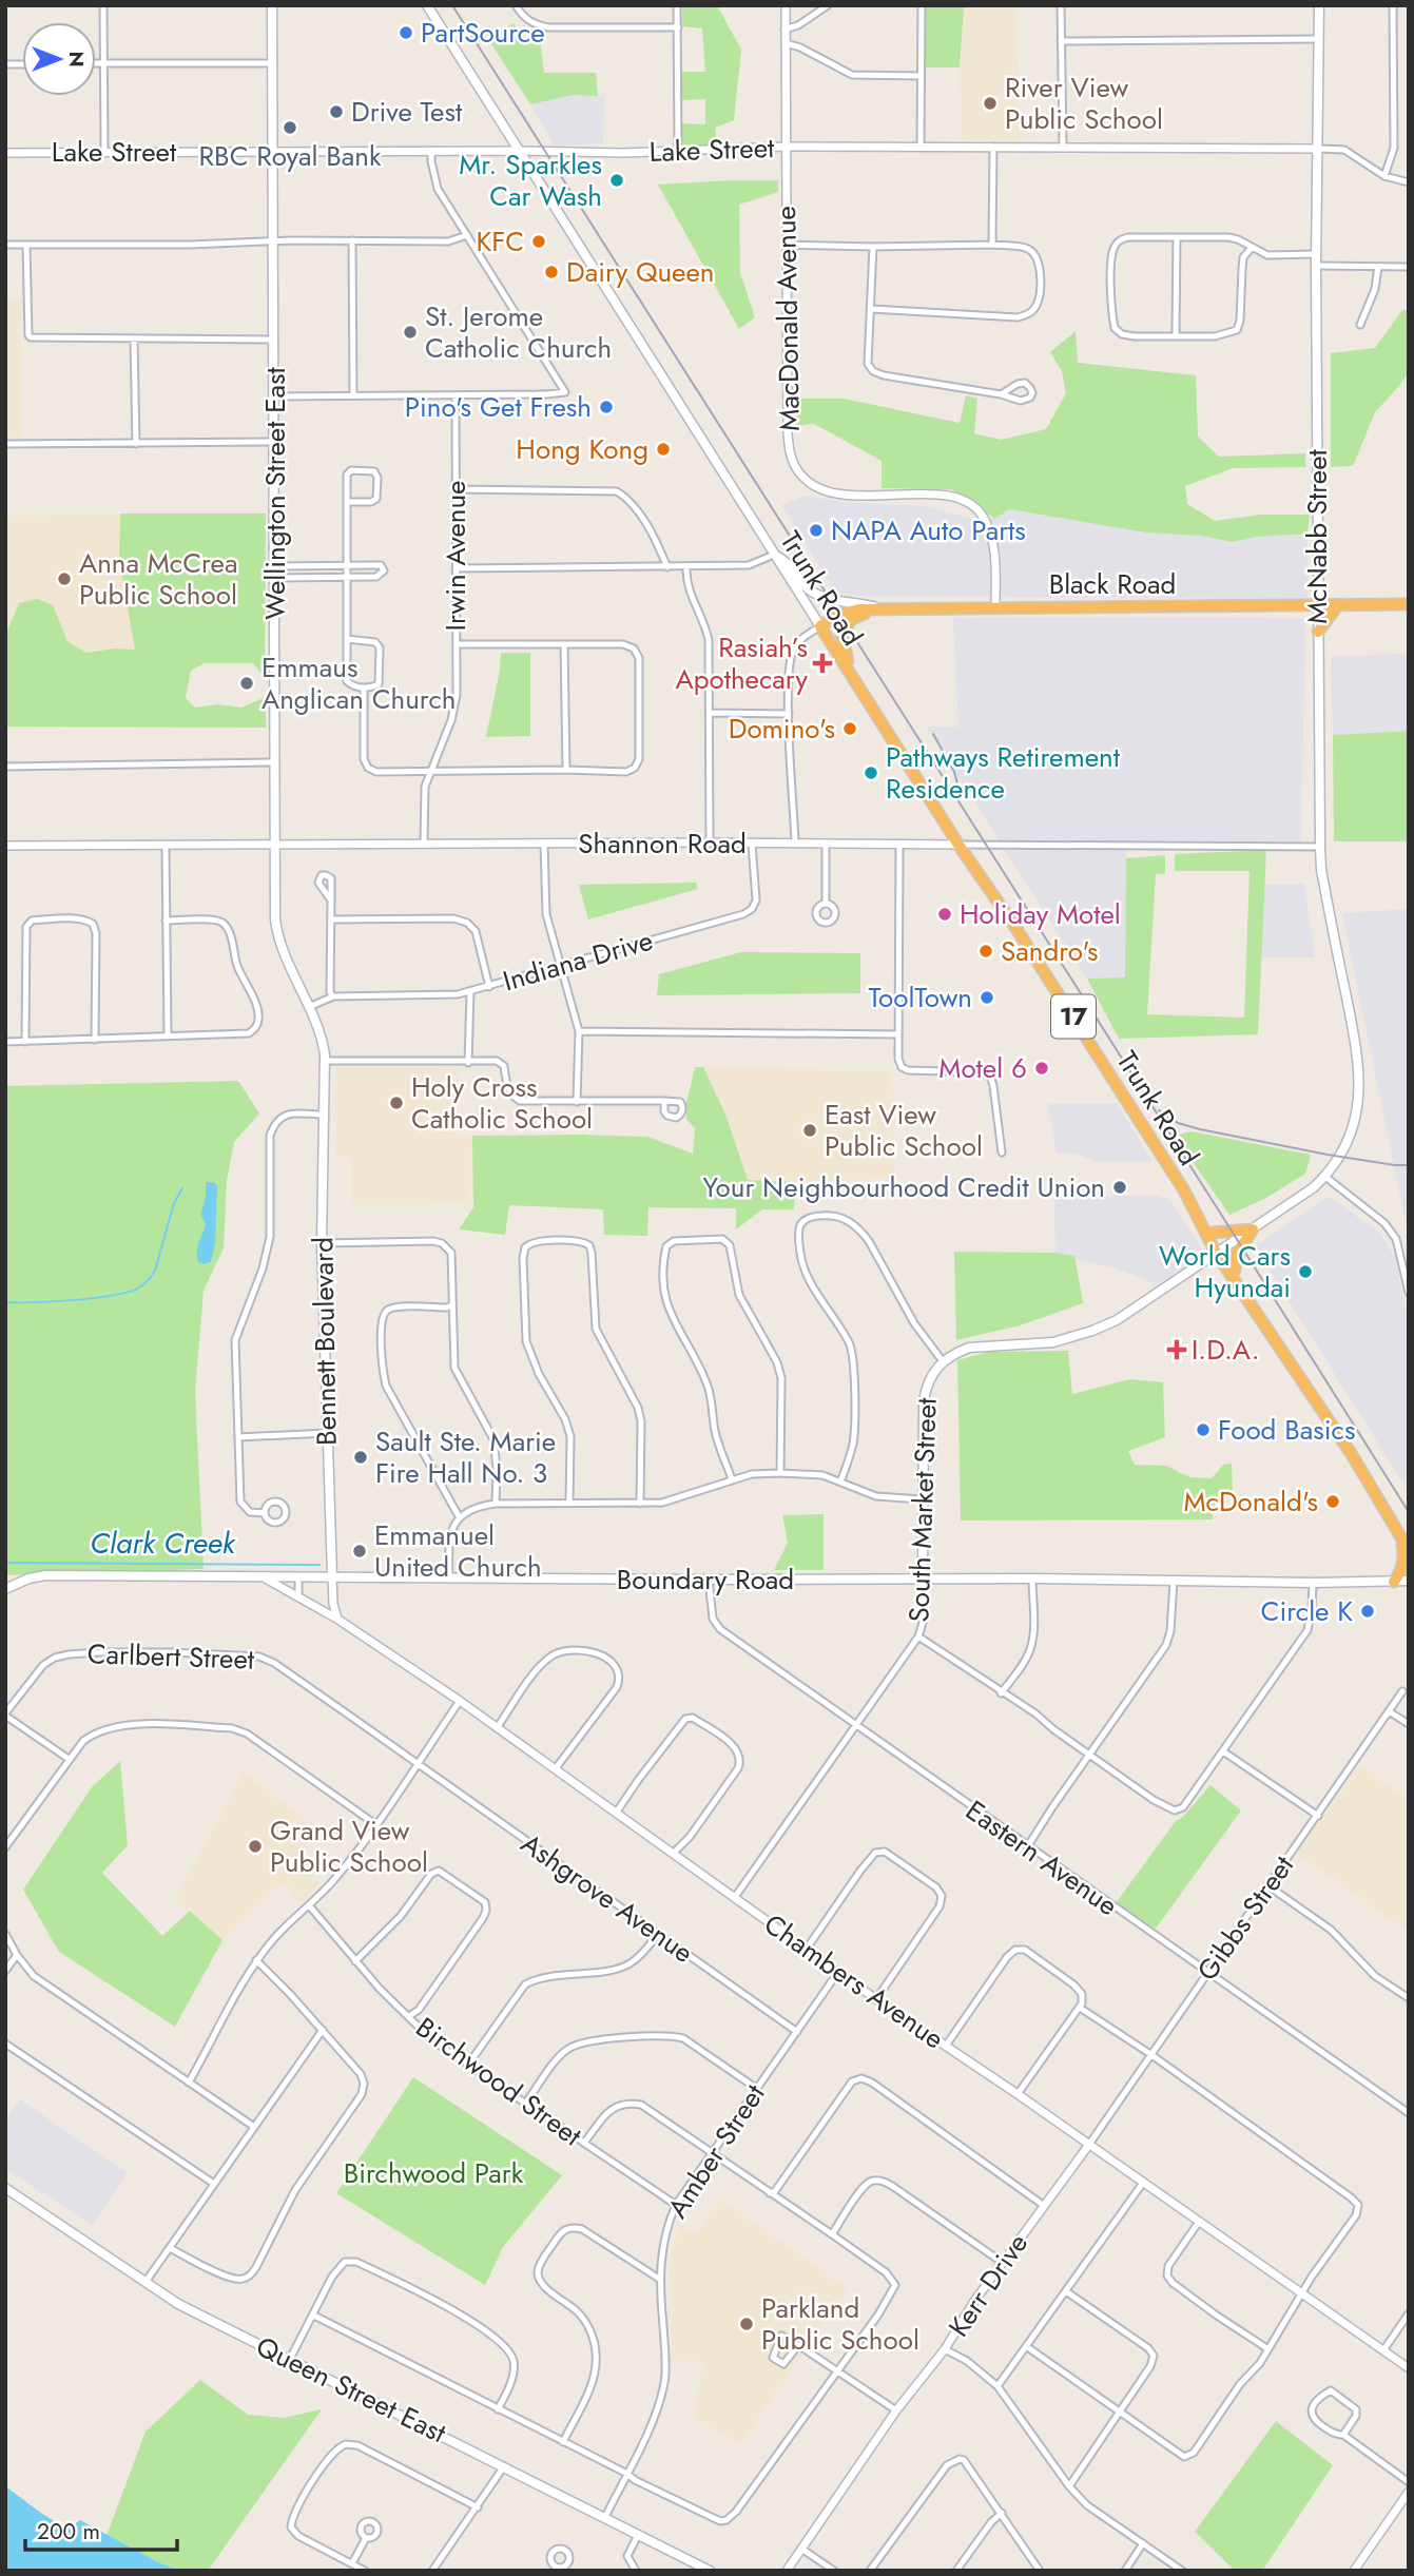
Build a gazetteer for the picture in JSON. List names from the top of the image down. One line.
{"streets":{"highway":["Black Road","Trunk Road","17"],"main road":["Wellington Street East","McNabb Street","Bennett Boulevard","South Market Street","Boundary Road","Queen Street East"],"street":["Lake Street","MacDonald Avenue","Irwin Avenue","Shannon Road","Indiana Drive","Carlbert Street","Eastern Avenue","Ashgrove Avenue","Gibbs Street","Chambers Avenue","Birchwood Street","Amber Street","Kerr Drive"]},"crossings":[["Lake Street","MacDonald Avenue"],["Lake Street","Wellington Street East"],["Lake Street","McNabb Street"],["Lake Street","Trunk Road"],["MacDonald Avenue","Black Road"],["Wellington Street East","Shannon Road"],["Wellington Street East","Bennett Boulevard"],["McNabb Street","Black Road"],["McNabb Street","Shannon Road"],["McNabb Street","South Market Street"],["Irwin Avenue","Shannon Road"],["Black Road","Trunk Road"],["Trunk Road","Shannon Road"],["Trunk Road","South Market Street"],["Shannon Road","Indiana Drive"],["Bennett Boulevard","Boundary Road"],["Bennett Boulevard","Chambers Avenue"],["South Market Street","Boundary Road"],["South Market Street","Eastern Avenue"],["South Market Street","Chambers Avenue"],["Boundary Road","Eastern Avenue"],["Boundary Road","Chambers Avenue"],["Carlbert Street","Ashgrove Avenue"],["Eastern Avenue","Gibbs Street"],["Ashgrove Avenue","Amber Street"],["Gibbs Street","Chambers Avenue"],["Gibbs Street","Kerr Drive"],["Chambers Avenue","Amber Street"],["Chambers Avenue","Kerr Drive"],["Birchwood Street","Amber Street"],["Amber Street","Queen Street East"]],"water":["Clark Creek"],"parks":["Birchwood Park"],"places":{"other":["PartSource","River View Public School","Drive Test","RBC Royal Bank","Mr. Sparkles Car Wash","KFC","Dairy Queen","St. Jerome Catholic Church","Pino's Get Fresh","Hong Kong","NAPA Auto Parts","Anna McCrea Public School","Emmaus Anglican Church","Domino's","Pathways Retirement Residence","Holiday Motel","Sandro's","ToolTown","Motel 6","Holy Cross Catholic School","East View Public School","Your Neighbourhood Credit Union","World Cars Hyundai","Food Basics","Sault Ste. Marie Fire Hall No. 3","McDonald's","Emmanuel United Church","Circle K","Grand View Public School","Parkland Public School"],"health":["Rasiah’s Apothecary","I.D.A."]},"scale_bar":"200 m","north":"right"}
